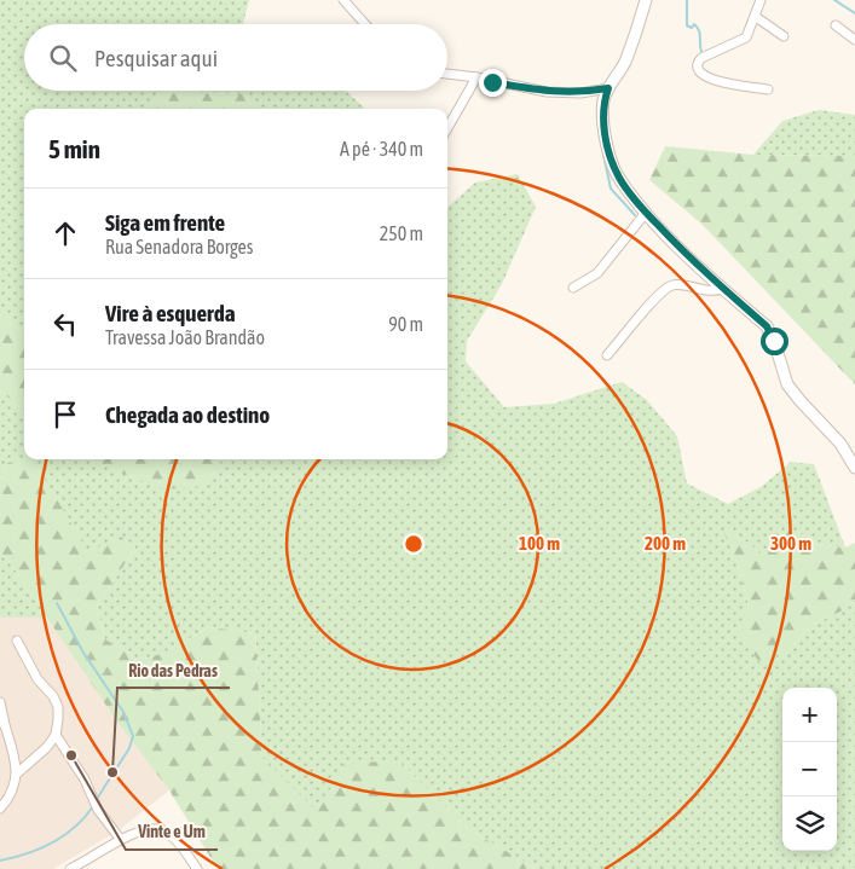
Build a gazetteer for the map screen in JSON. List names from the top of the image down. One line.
{"places":["Vinte e Um","Rio das Pedras"],"page":{"search":"Pesquisar aqui","heading":["5 min","A pé · 340 m"],"list":[["Siga em frente","Rua Senadora Borges","250 m"],["Vire à esquerda","Travessa João Brandão","90 m"],"Chegada ao destino"],"map_buttons":["+","−"]},"rings":["100 m","200 m","300 m"]}
